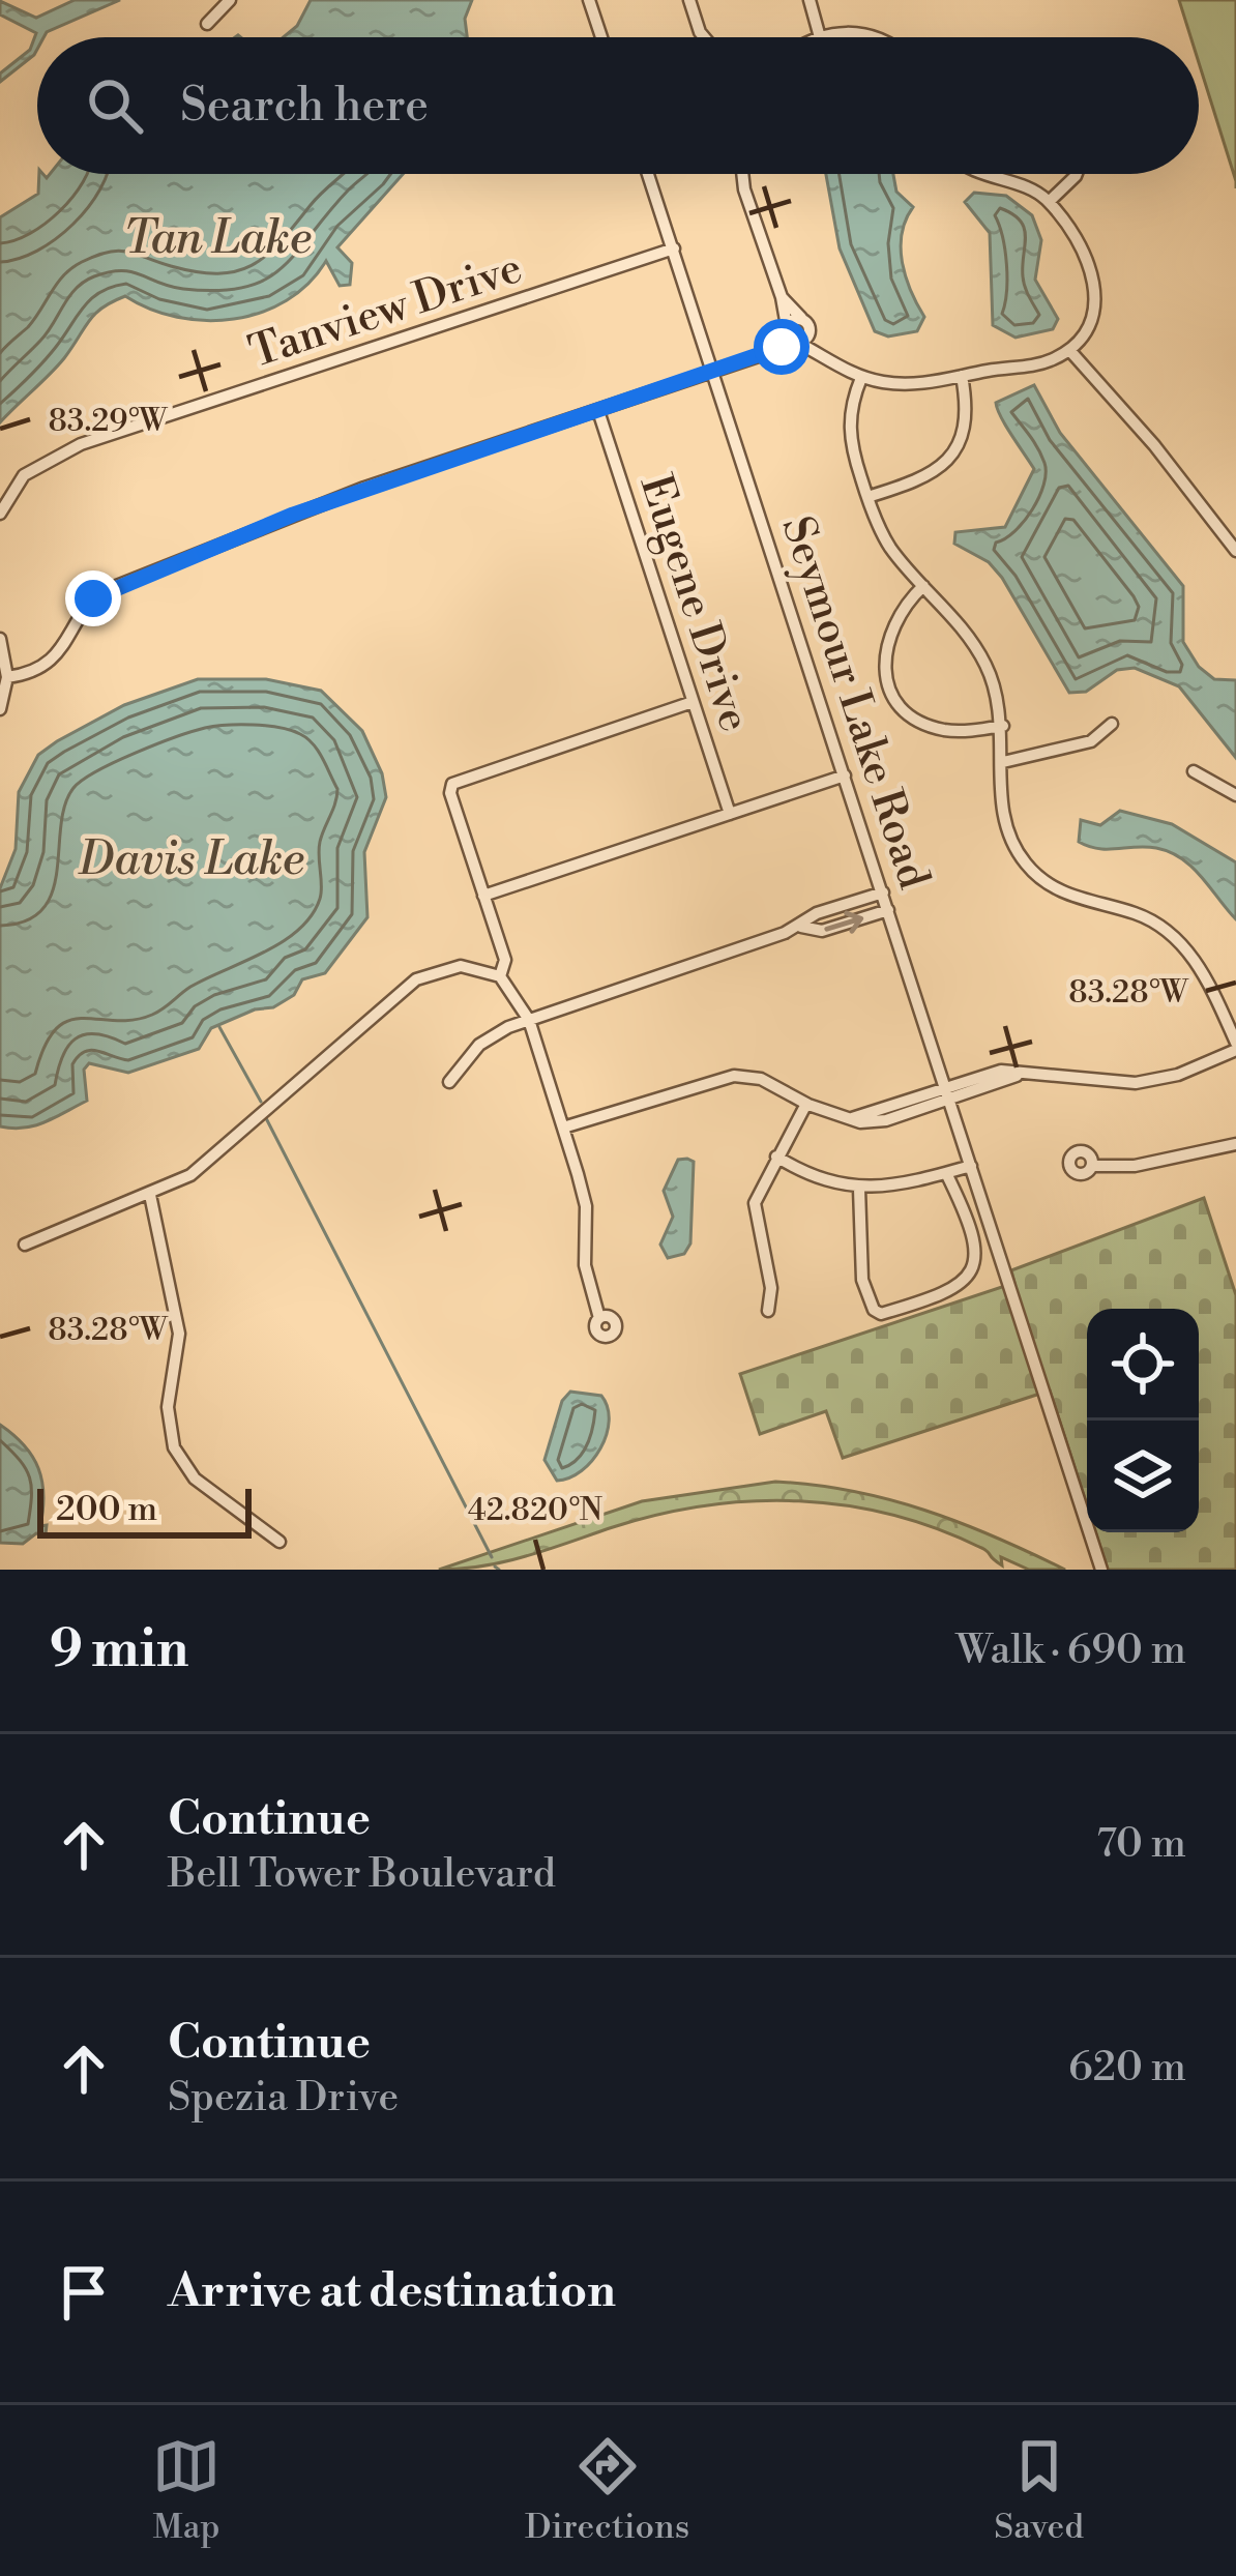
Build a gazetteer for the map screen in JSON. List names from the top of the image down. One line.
{"streets":{"street":["Tanview Drive","Eugene Drive","Seymour Lake Road"]},"crossings":[["Tanview Drive","Seymour Lake Road"]],"water":["Tan Lake","Davis Lake"],"scale_bar":"200 m","page":{"search":"Search here","scale":"200 m","heading":["9 min","Walk · 690 m"],"list":[["Continue","Bell Tower Boulevard","70 m"],["Continue","Spezia Drive","620 m"],"Arrive at destination"],"nav":["Map","Directions","Saved"]},"coordinates":["83.29°W","83.28°W","42.820°N"]}
